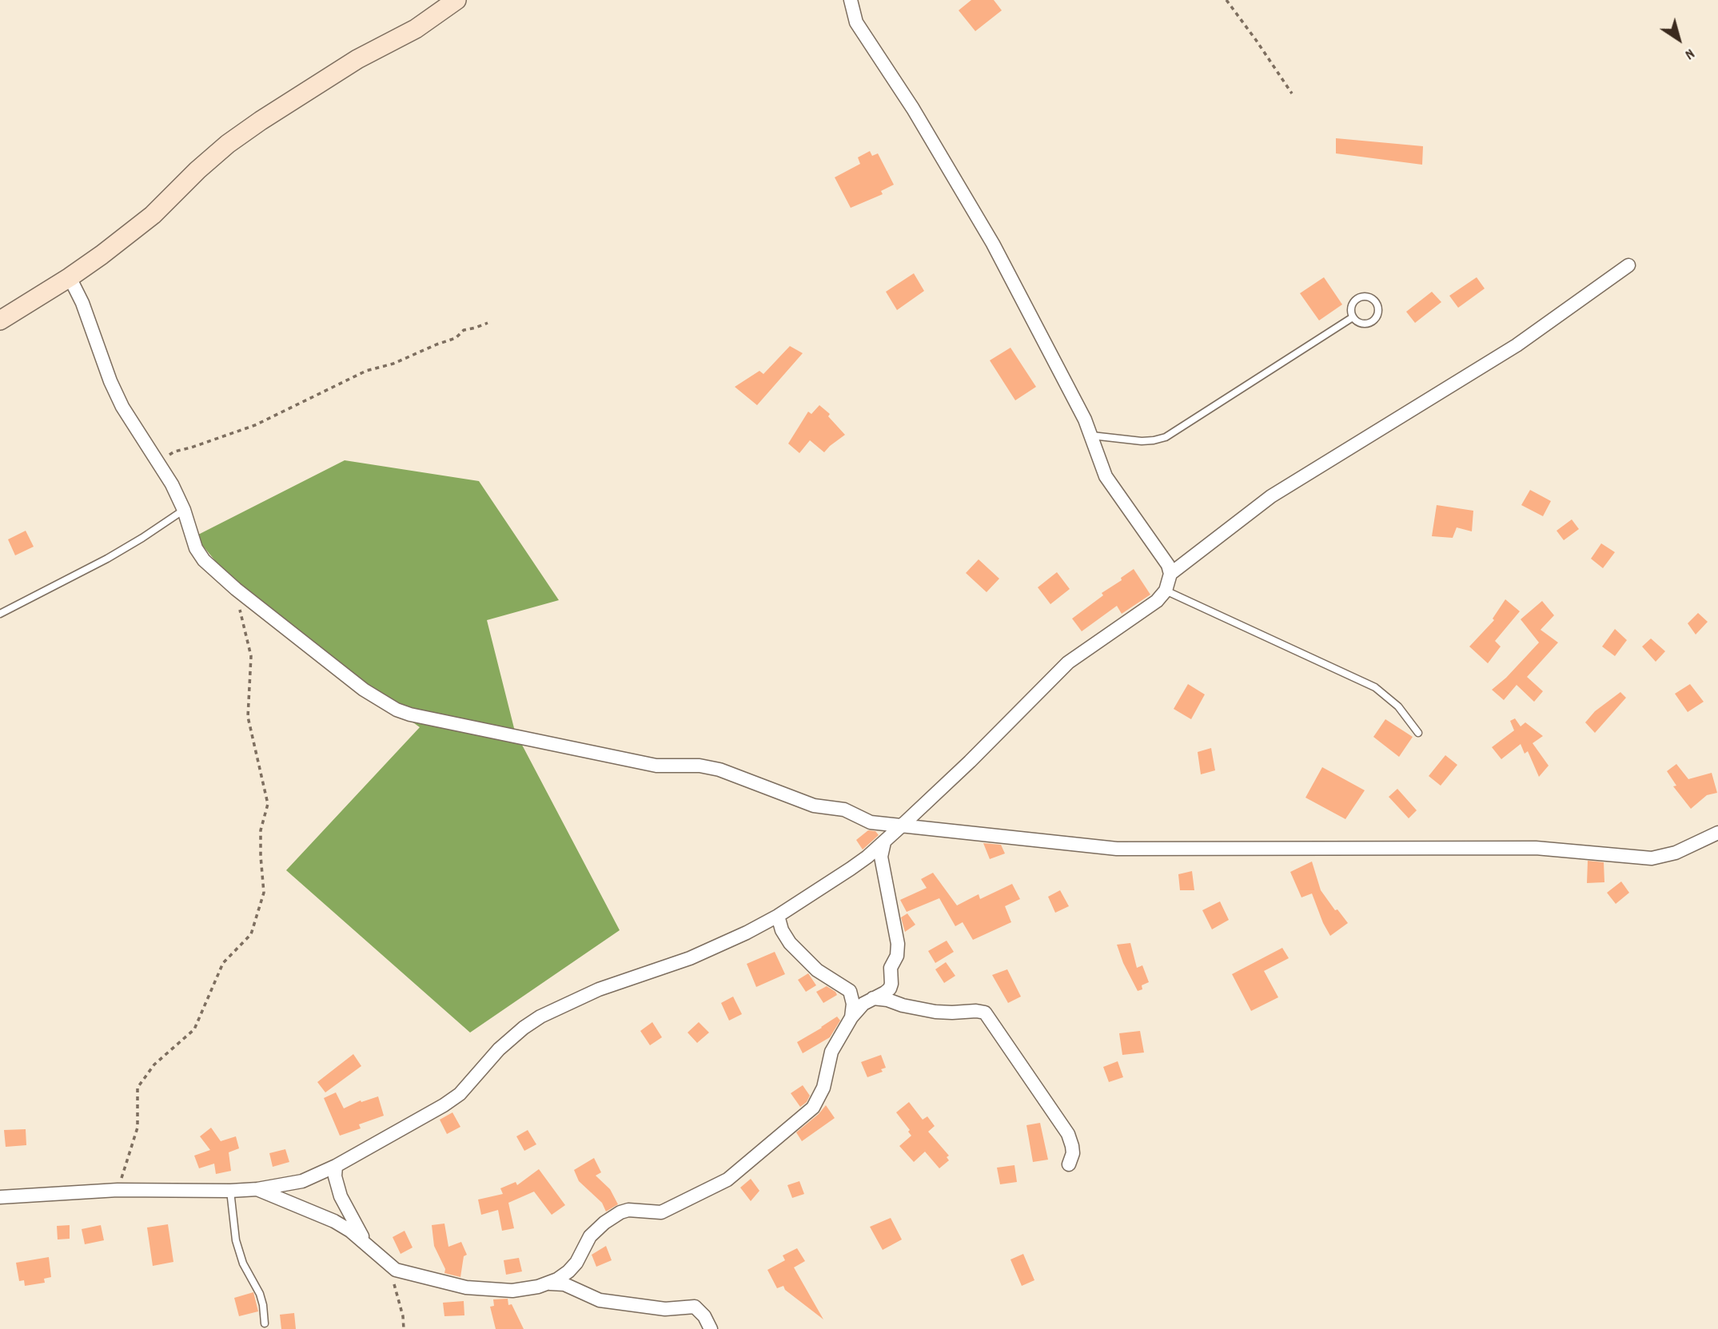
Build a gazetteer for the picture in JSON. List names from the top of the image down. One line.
{"north":"bottom right"}
